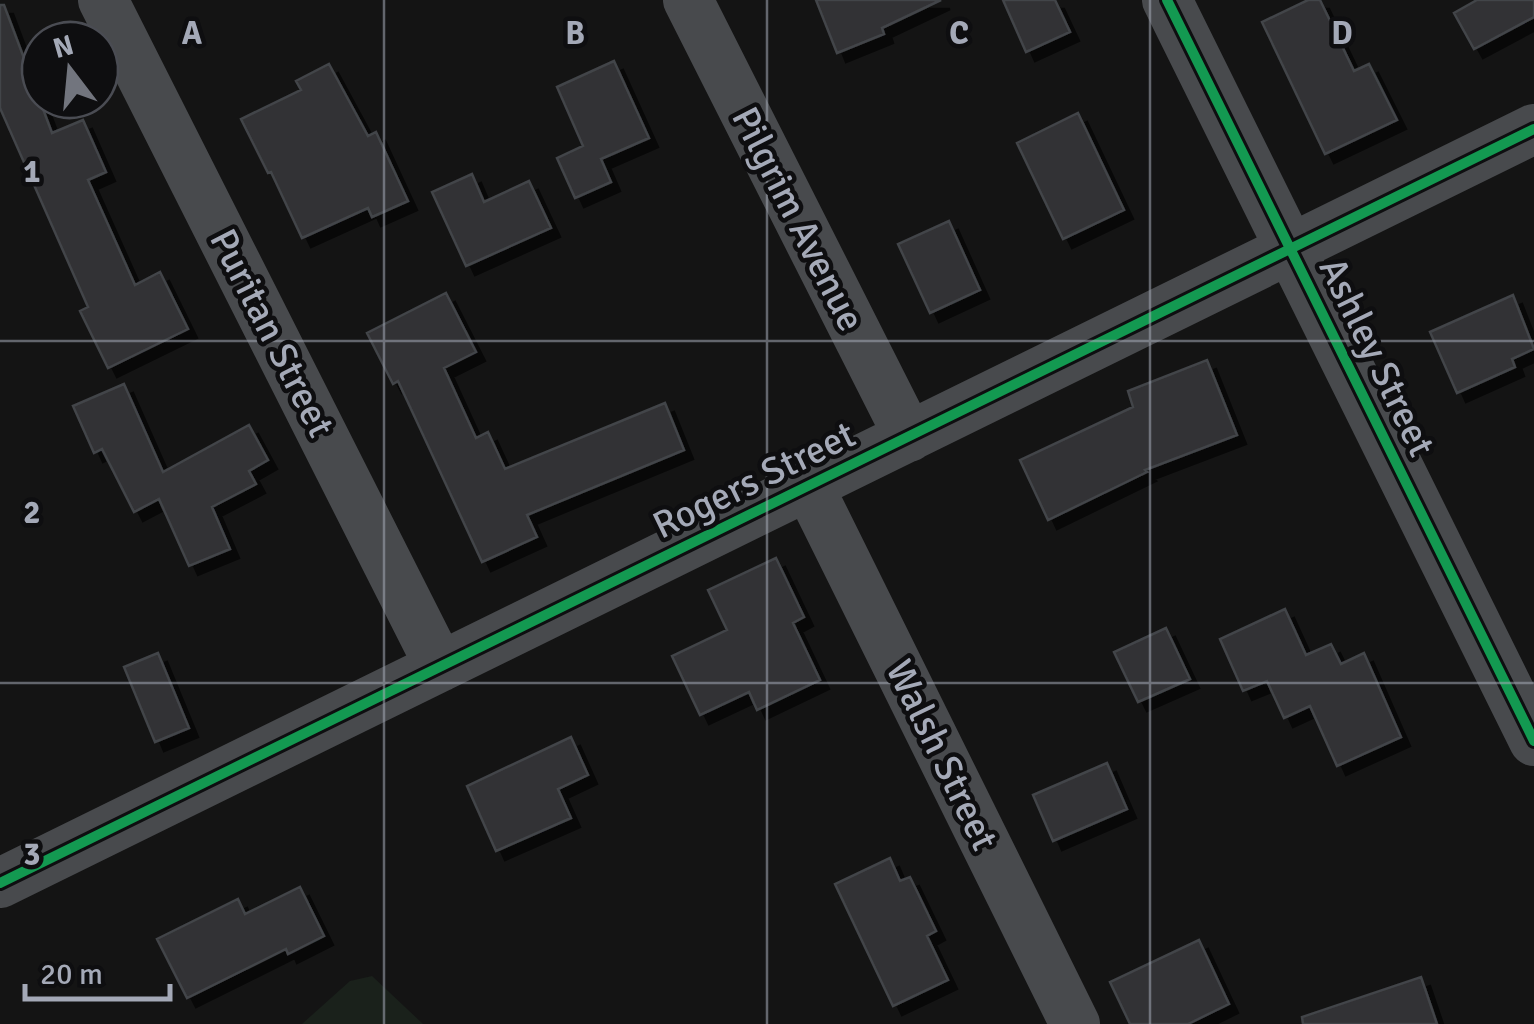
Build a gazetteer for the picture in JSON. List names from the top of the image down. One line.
{"streets":{"street":["Pilgrim Avenue","Puritan Street","Ashley Street","Rogers Street","Walsh Street"]},"crossings":[["Pilgrim Avenue","Rogers Street"],["Puritan Street","Rogers Street"],["Ashley Street","Rogers Street"],["Rogers Street","Walsh Street"]],"scale_bar":"20 m","north":"top","grid":{"columns":["A","B","C","D"],"rows":["1","2","3"]}}
